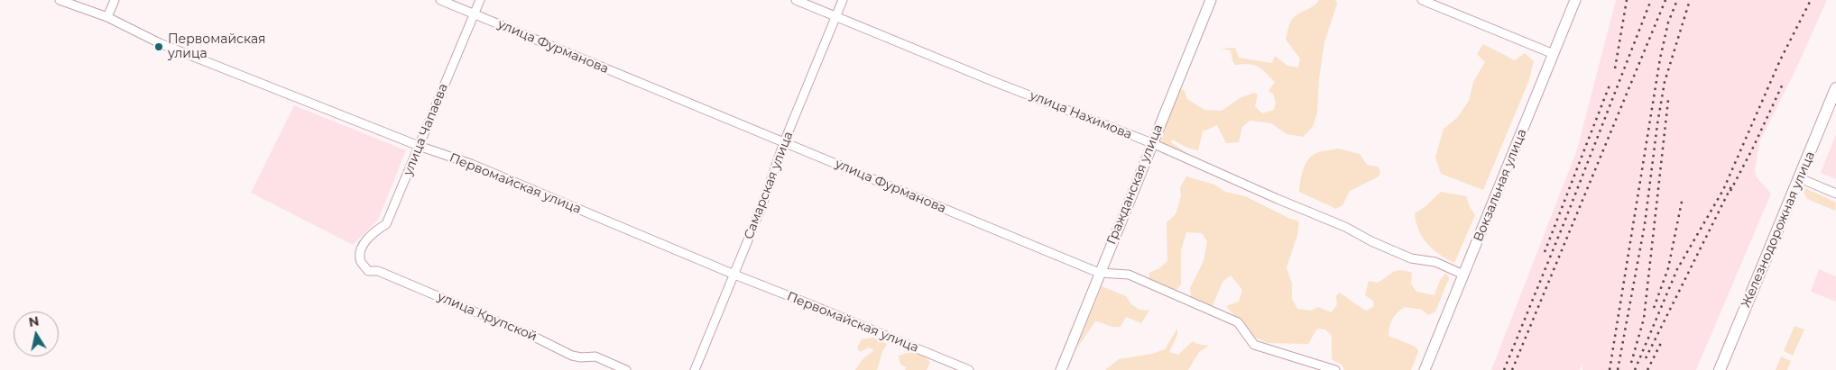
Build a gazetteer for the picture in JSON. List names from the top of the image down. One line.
{"streets":{"main road":["Железнодорожная улица"],"street":["улица Фурманова","улица Нахимова","улица Чапаева","Первомайская улица","Гражданская улица","Самарская улица","Вокзальная улица","улица Крупской"]},"crossings":[["улица Фурманова","улица Чапаева"],["улица Фурманова","Гражданская улица"],["улица Фурманова","Самарская улица"],["улица Нахимова","Гражданская улица"],["улица Нахимова","Самарская улица"],["улица Нахимова","Вокзальная улица"],["улица Чапаева","Первомайская улица"],["улица Чапаева","улица Крупской"],["Первомайская улица","Самарская улица"]],"places":["Первомайская улица"],"north":"top"}
